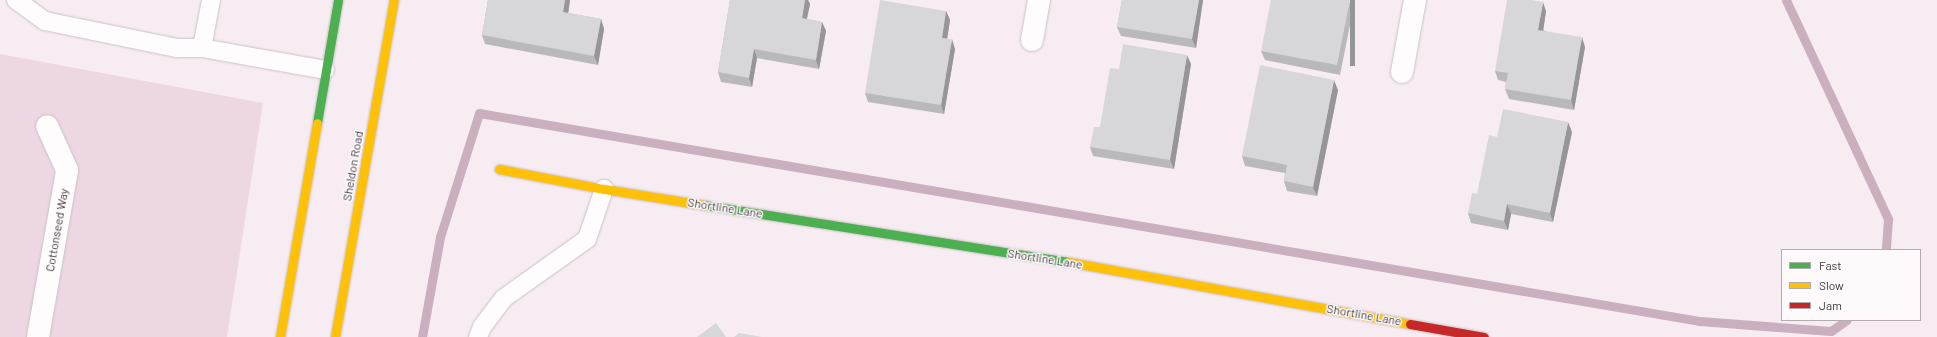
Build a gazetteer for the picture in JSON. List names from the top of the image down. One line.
{"streets":{"street":["Sheldon Road","Shortline Lane","Cottonseed Way"]},"legend":["Fast","Slow","Jam"]}
